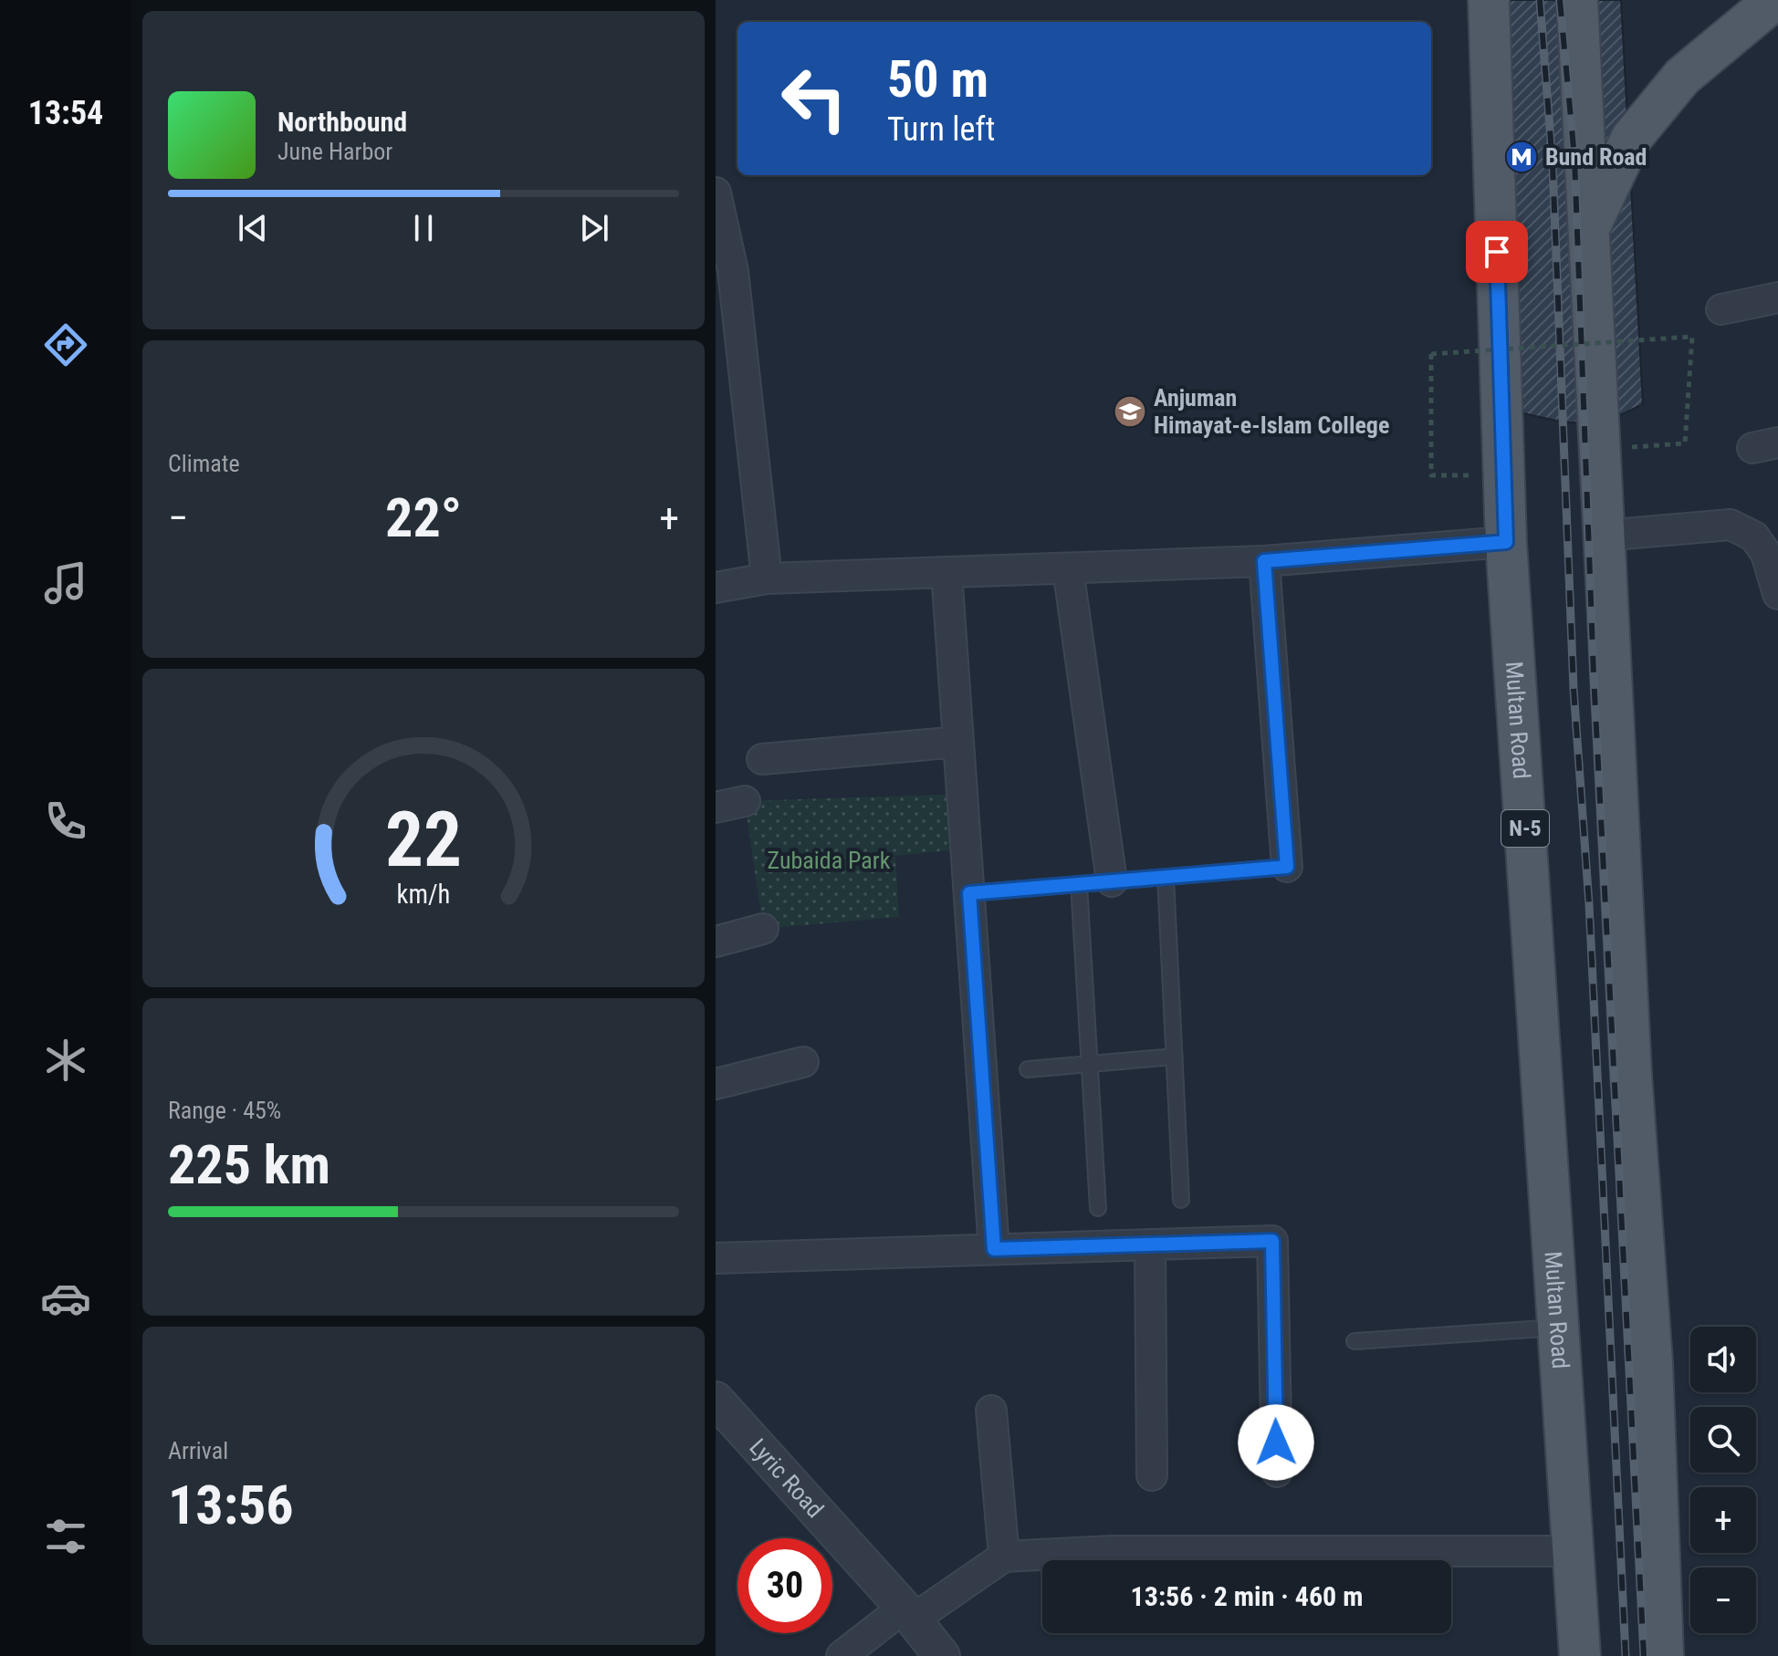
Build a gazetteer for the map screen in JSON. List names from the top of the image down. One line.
{"streets":{"main road":["Multan Road","N-5"],"street":["Lyric Road"]},"parks":["Zubaida Park"],"places":{"metro station":["Bund Road"],"school or university":["Anjuman Himayat-e-Islam College"]},"page":{"tabs":"13:54","turn":["50 m","Turn left"],"song":["Northbound","June Harbor"],"tile":["Climate",["Range · 45%","225 km"],["Arrival","13:56"]],"heat":["−","22°","+"],"map_buttons":["+","−"],"limit":"30","trip":"13:56 · 2 min · 460 m","gauge":["22","km/h"]}}
